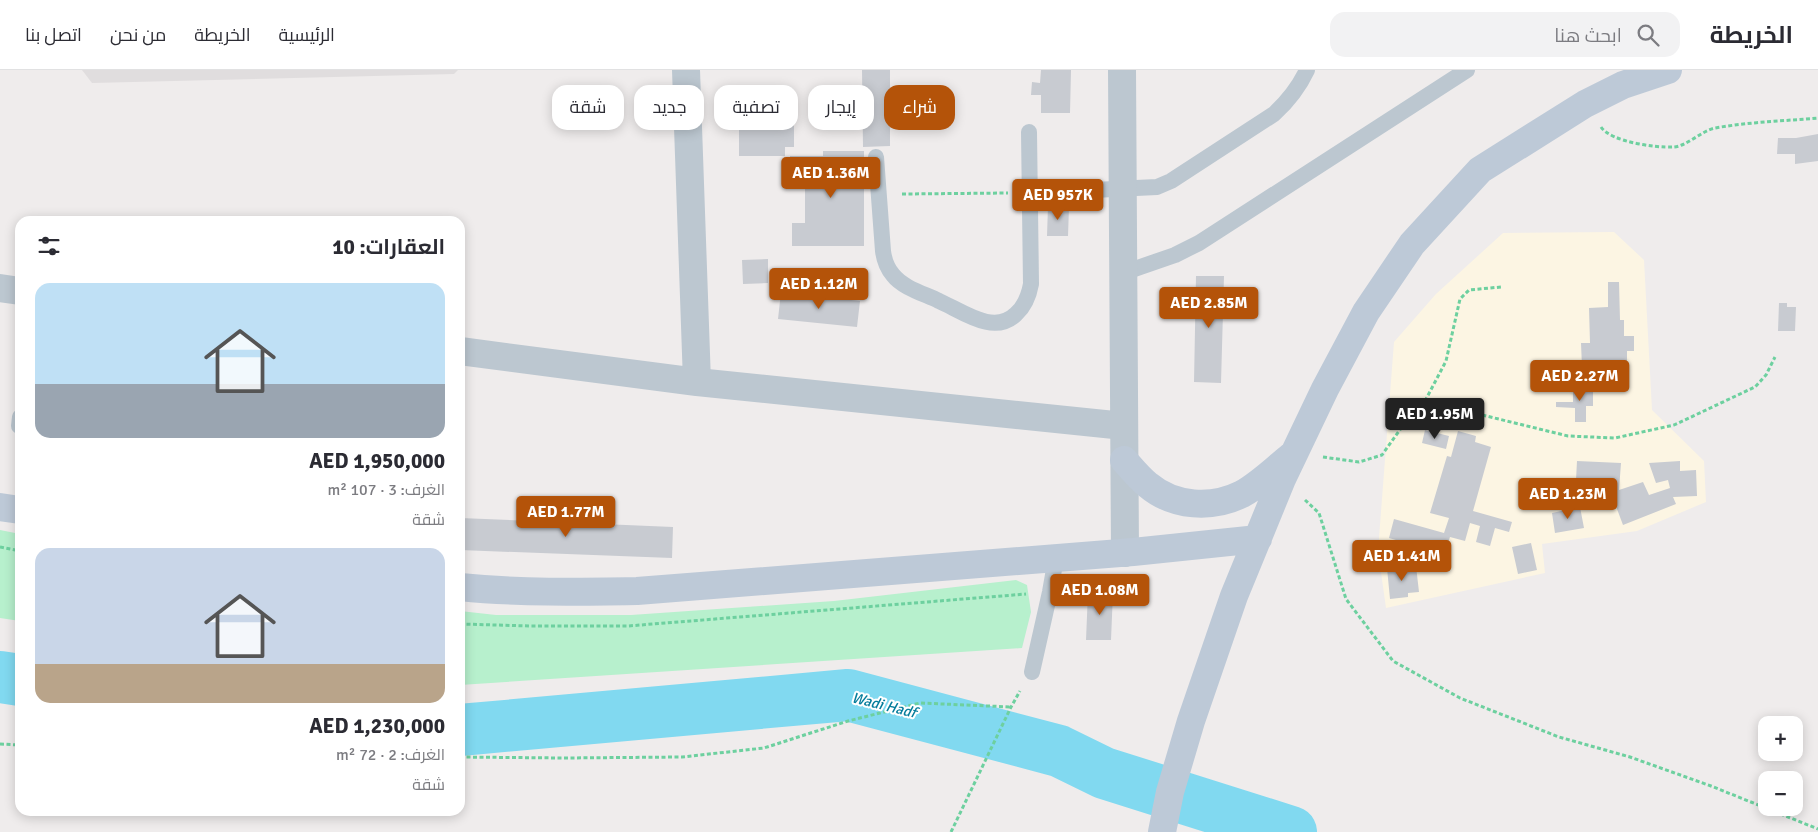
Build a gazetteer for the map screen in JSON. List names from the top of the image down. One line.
{"water":["Wadi Hadf"],"page":{"header":"الخريطة","search":"ابحث هنا","nav":["الرئيسية","الخريطة","من نحن","اتصل بنا"],"chip":["شراء","إيجار","تصفية","جديد","شقة"],"price":["AED 1.36M","AED 957K","AED 1.12M","AED 2.85M","AED 2.27M","AED 1.95M","AED 1.23M","AED 1.77M","AED 1.41M","AED 1.08M"],"heading":"العقارات: 10","list":[{"name":"AED 1,950,000","note":"الغرف: 3 · 107 m² · شقة"},{"name":"AED 1,230,000","note":"الغرف: 2 · 72 m² · شقة"}],"map_buttons":["+","−"]}}
